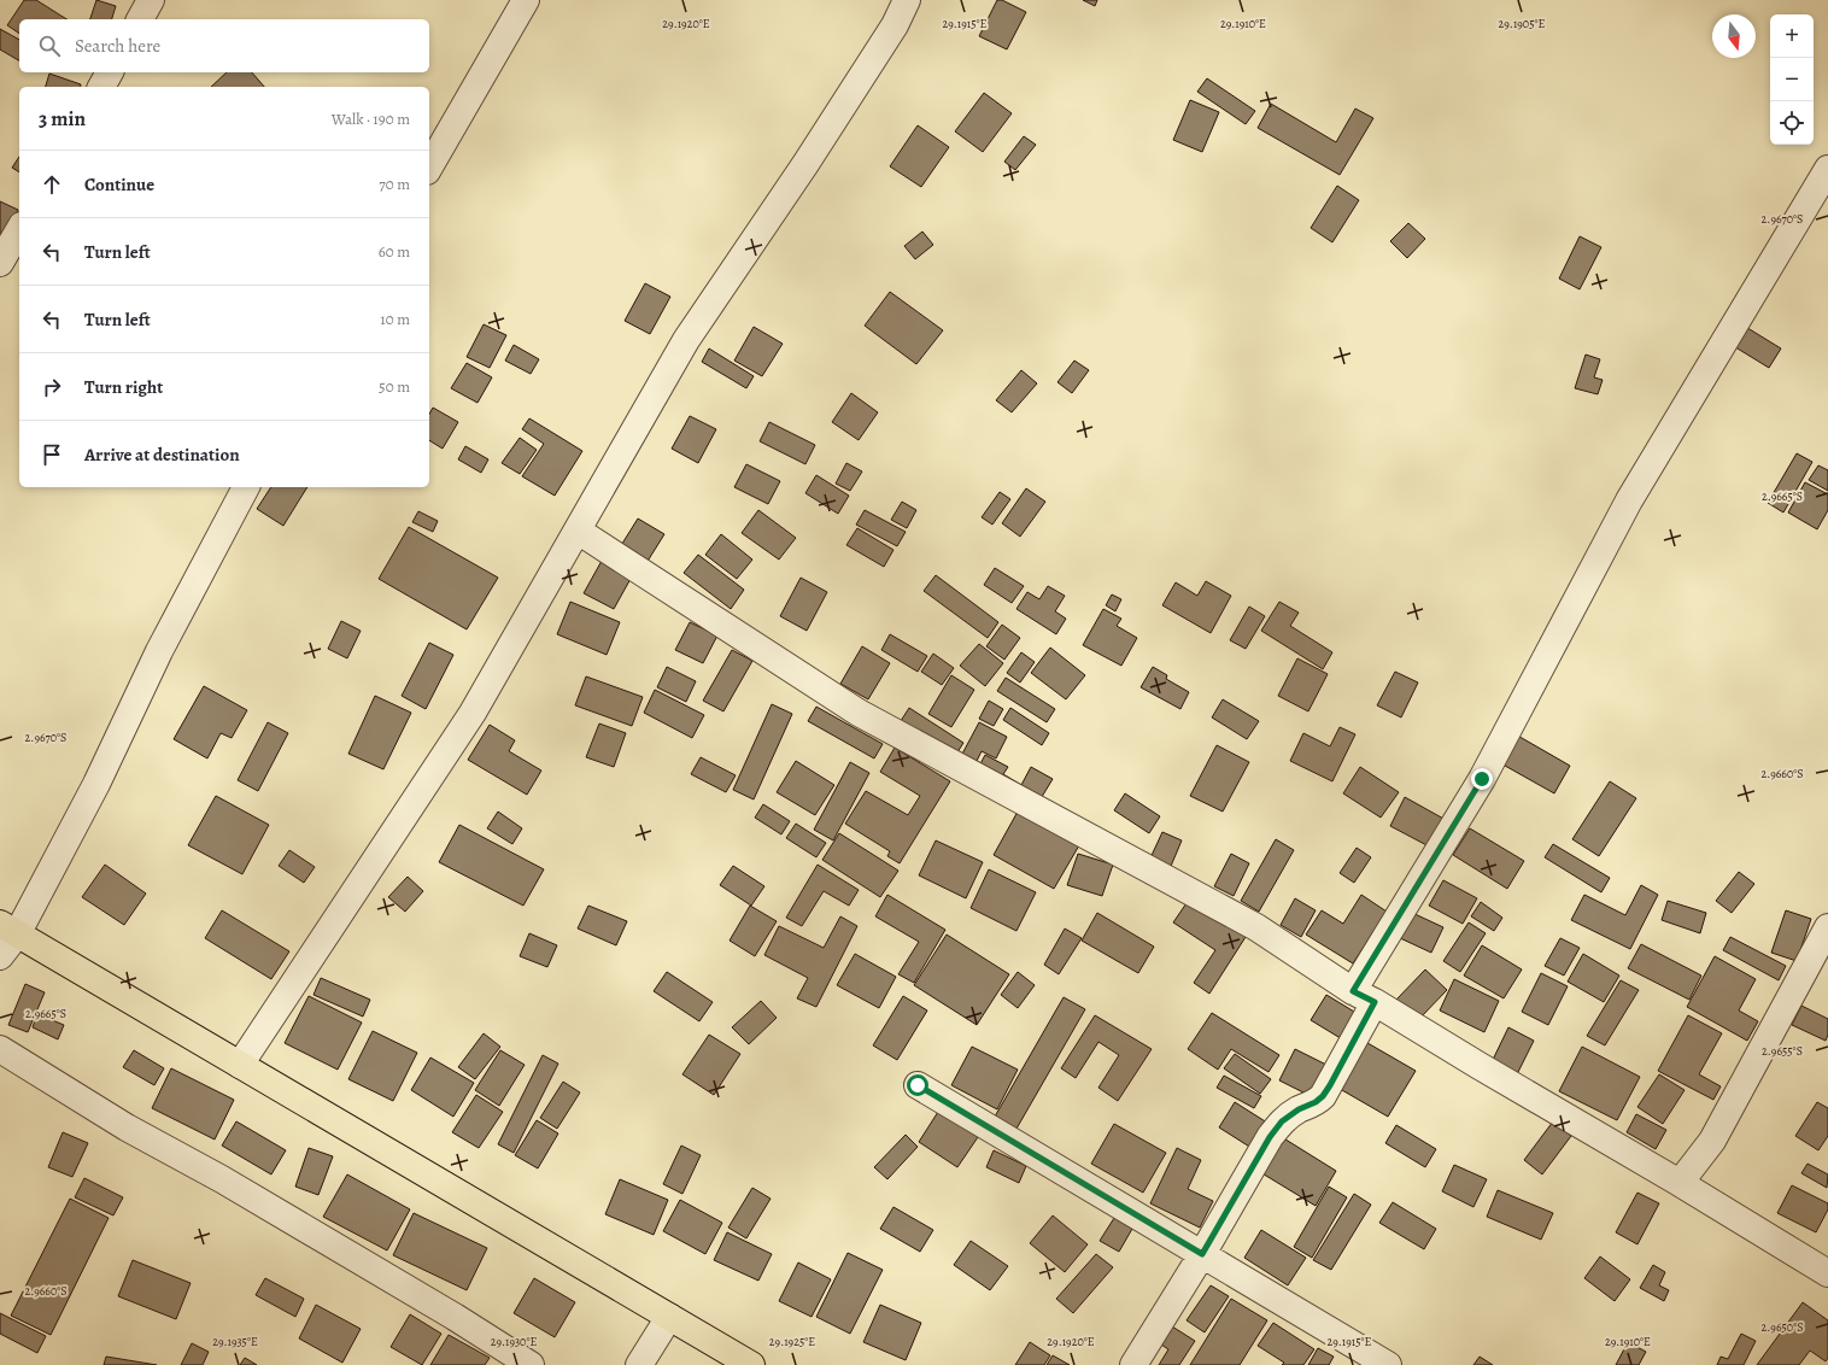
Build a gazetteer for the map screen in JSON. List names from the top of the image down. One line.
{"north":"bottom","page":{"map_buttons":["+","−"],"search":"Search here","heading":["3 min","Walk · 190 m"],"list":[["Continue","70 m"],["Turn left","60 m"],["Turn left","10 m"],["Turn right","50 m"],"Arrive at destination"]},"coordinates":["29.1920°E","29.1915°E","29.1910°E","29.1905°E","2.9670°S","2.9665°S","2.9660°S","2.9655°S","2.9650°S","29.1935°E","29.1930°E","29.1925°E"]}
